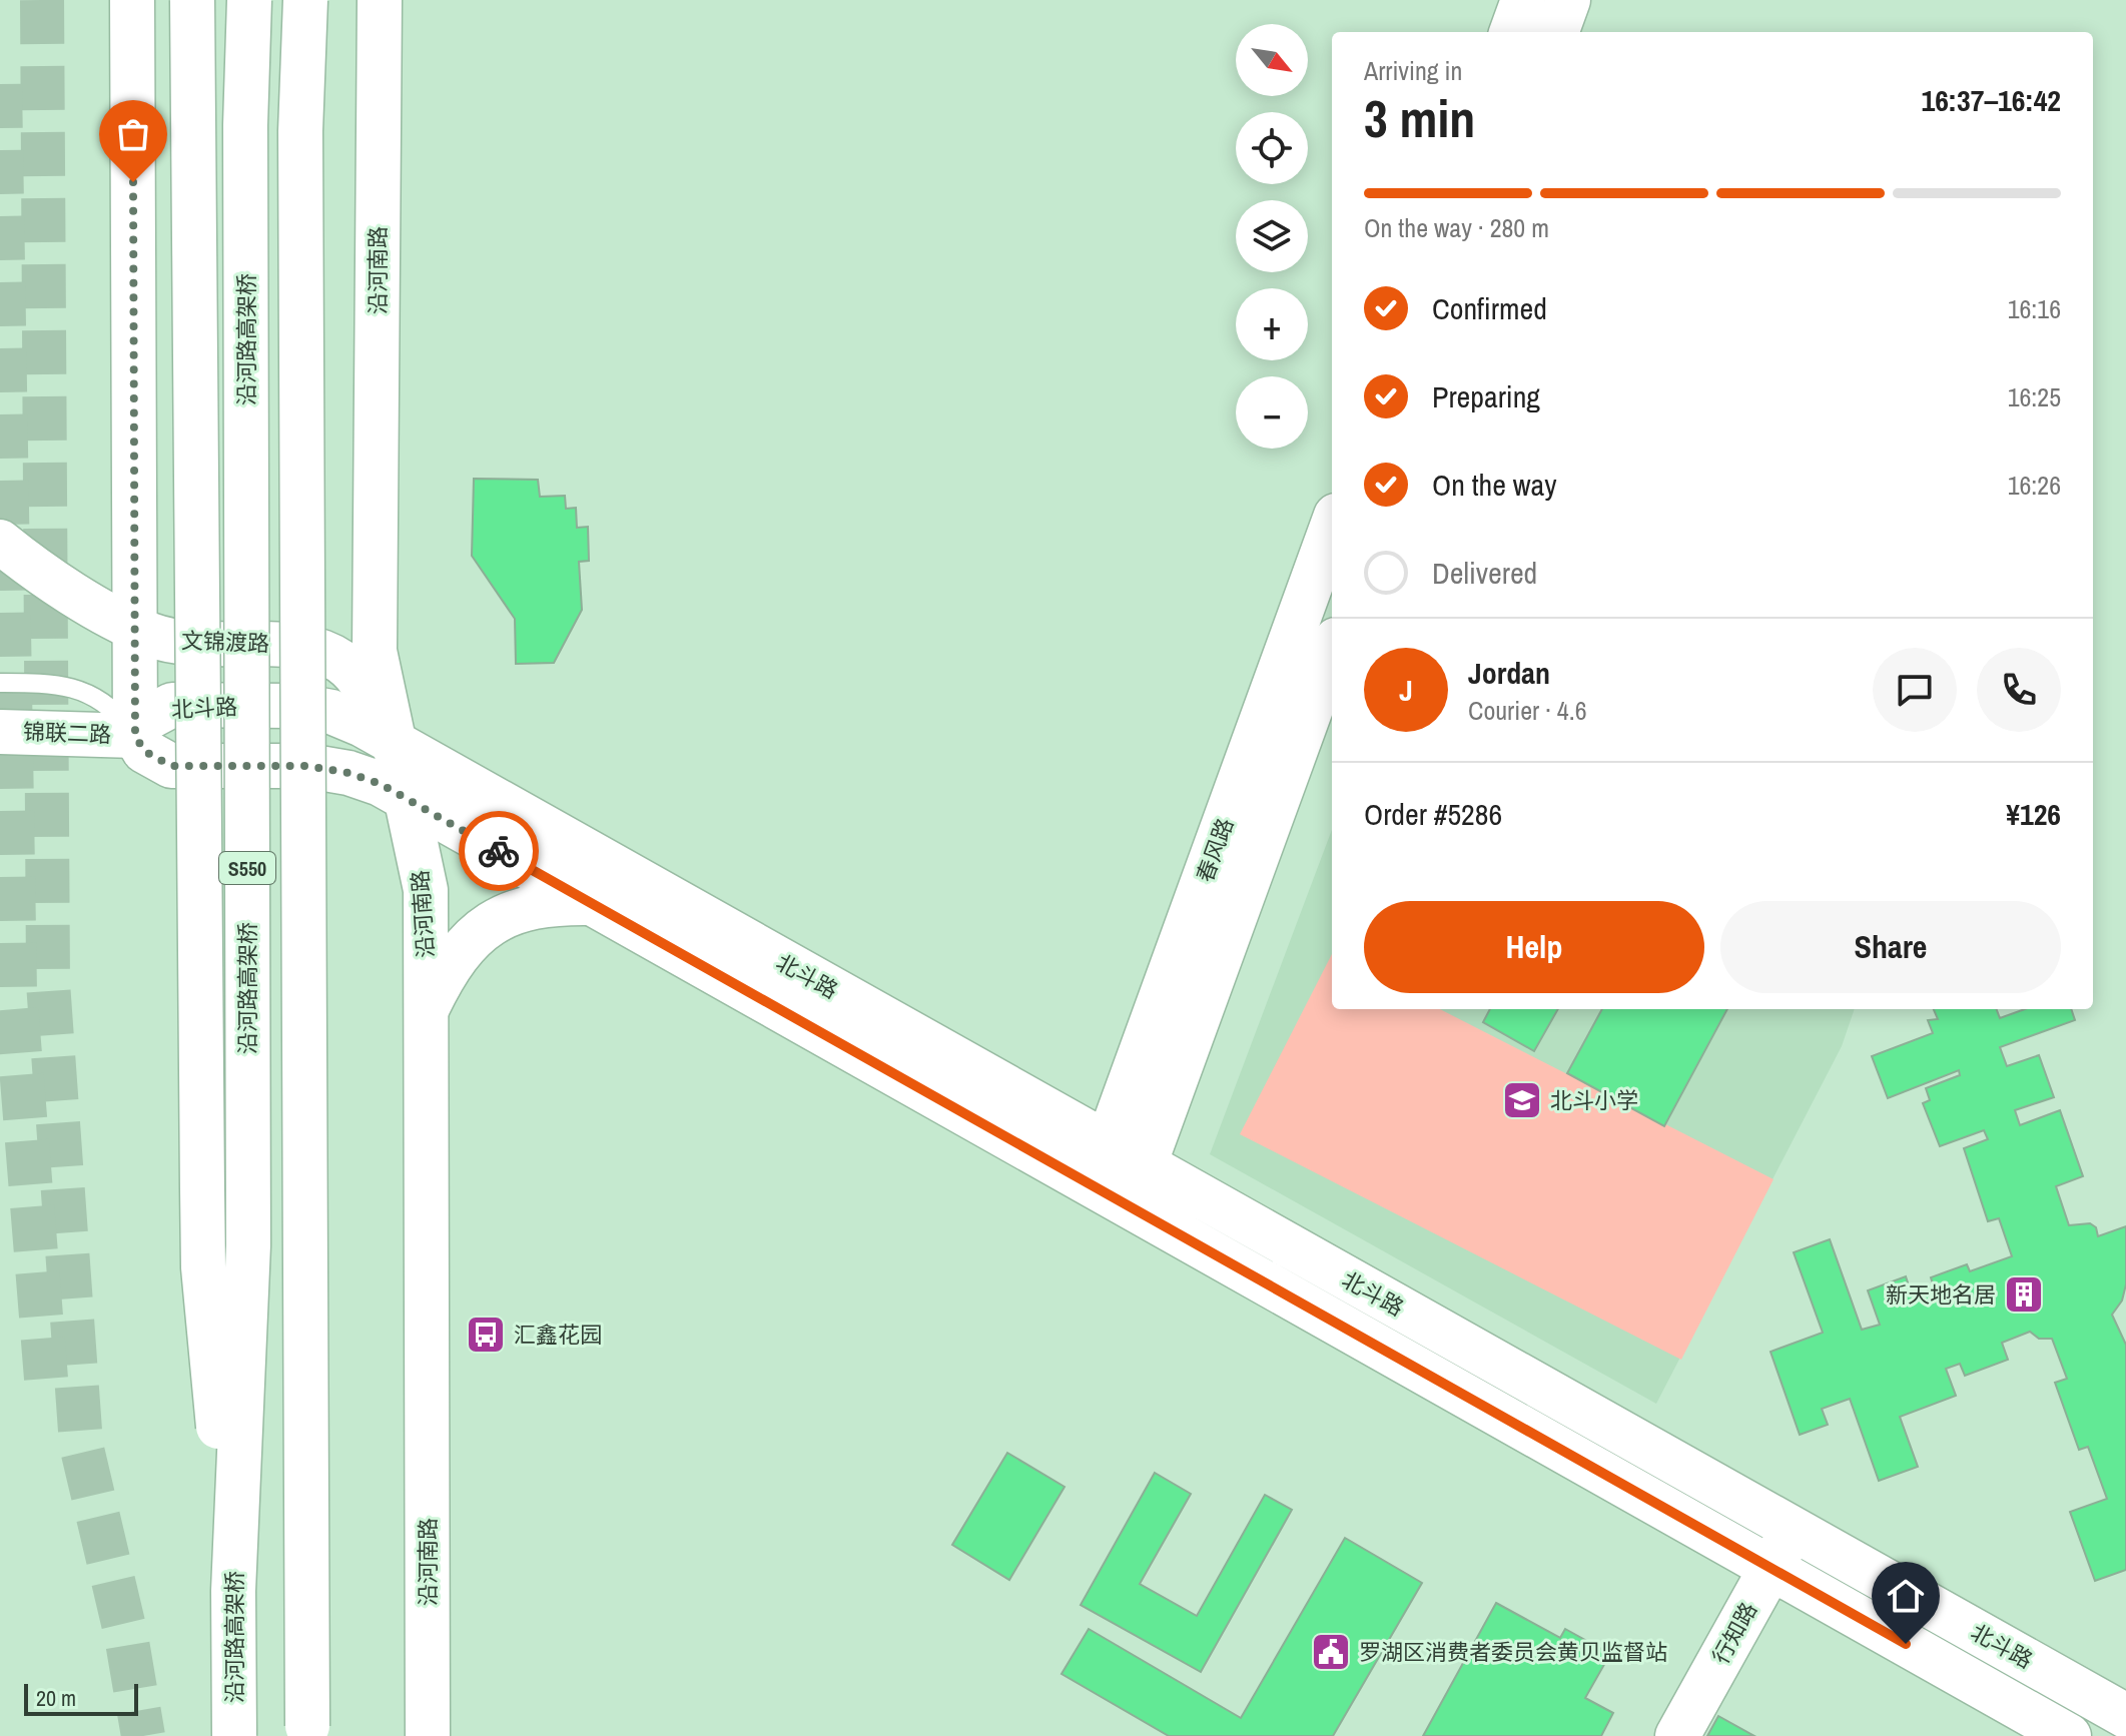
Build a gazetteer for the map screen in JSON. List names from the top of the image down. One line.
{"streets":{"main road":["沿河南路","沿河路高架桥","文锦渡路","北斗路","锦联二路","春风路","S550","行知路"]},"crossings":[["沿河南路","文锦渡路"],["沿河南路","北斗路"],["文锦渡路","北斗路"],["北斗路","锦联二路"],["北斗路","春风路"],["北斗路","行知路"]],"places":{"school or university":["北斗小学"],"building":["新天地名居"],"bus stop":["汇鑫花园"],"public building":["罗湖区消费者委员会黄贝监督站"]},"scale_bar":"20 m","north":"bottom right","page":{"map_buttons":["+","−"],"heading":["3 min","Arriving in","16:37–16:42"],"panel":["Jordan","Courier · 4.6","Order #5286","¥126"],"bar":"On the way · 280 m","list":[["Confirmed","16:16"],["Preparing","16:25"],["On the way","16:26"],"Delivered"],"round":"J","buttons":["Help","Share"],"scale":"20 m"}}
